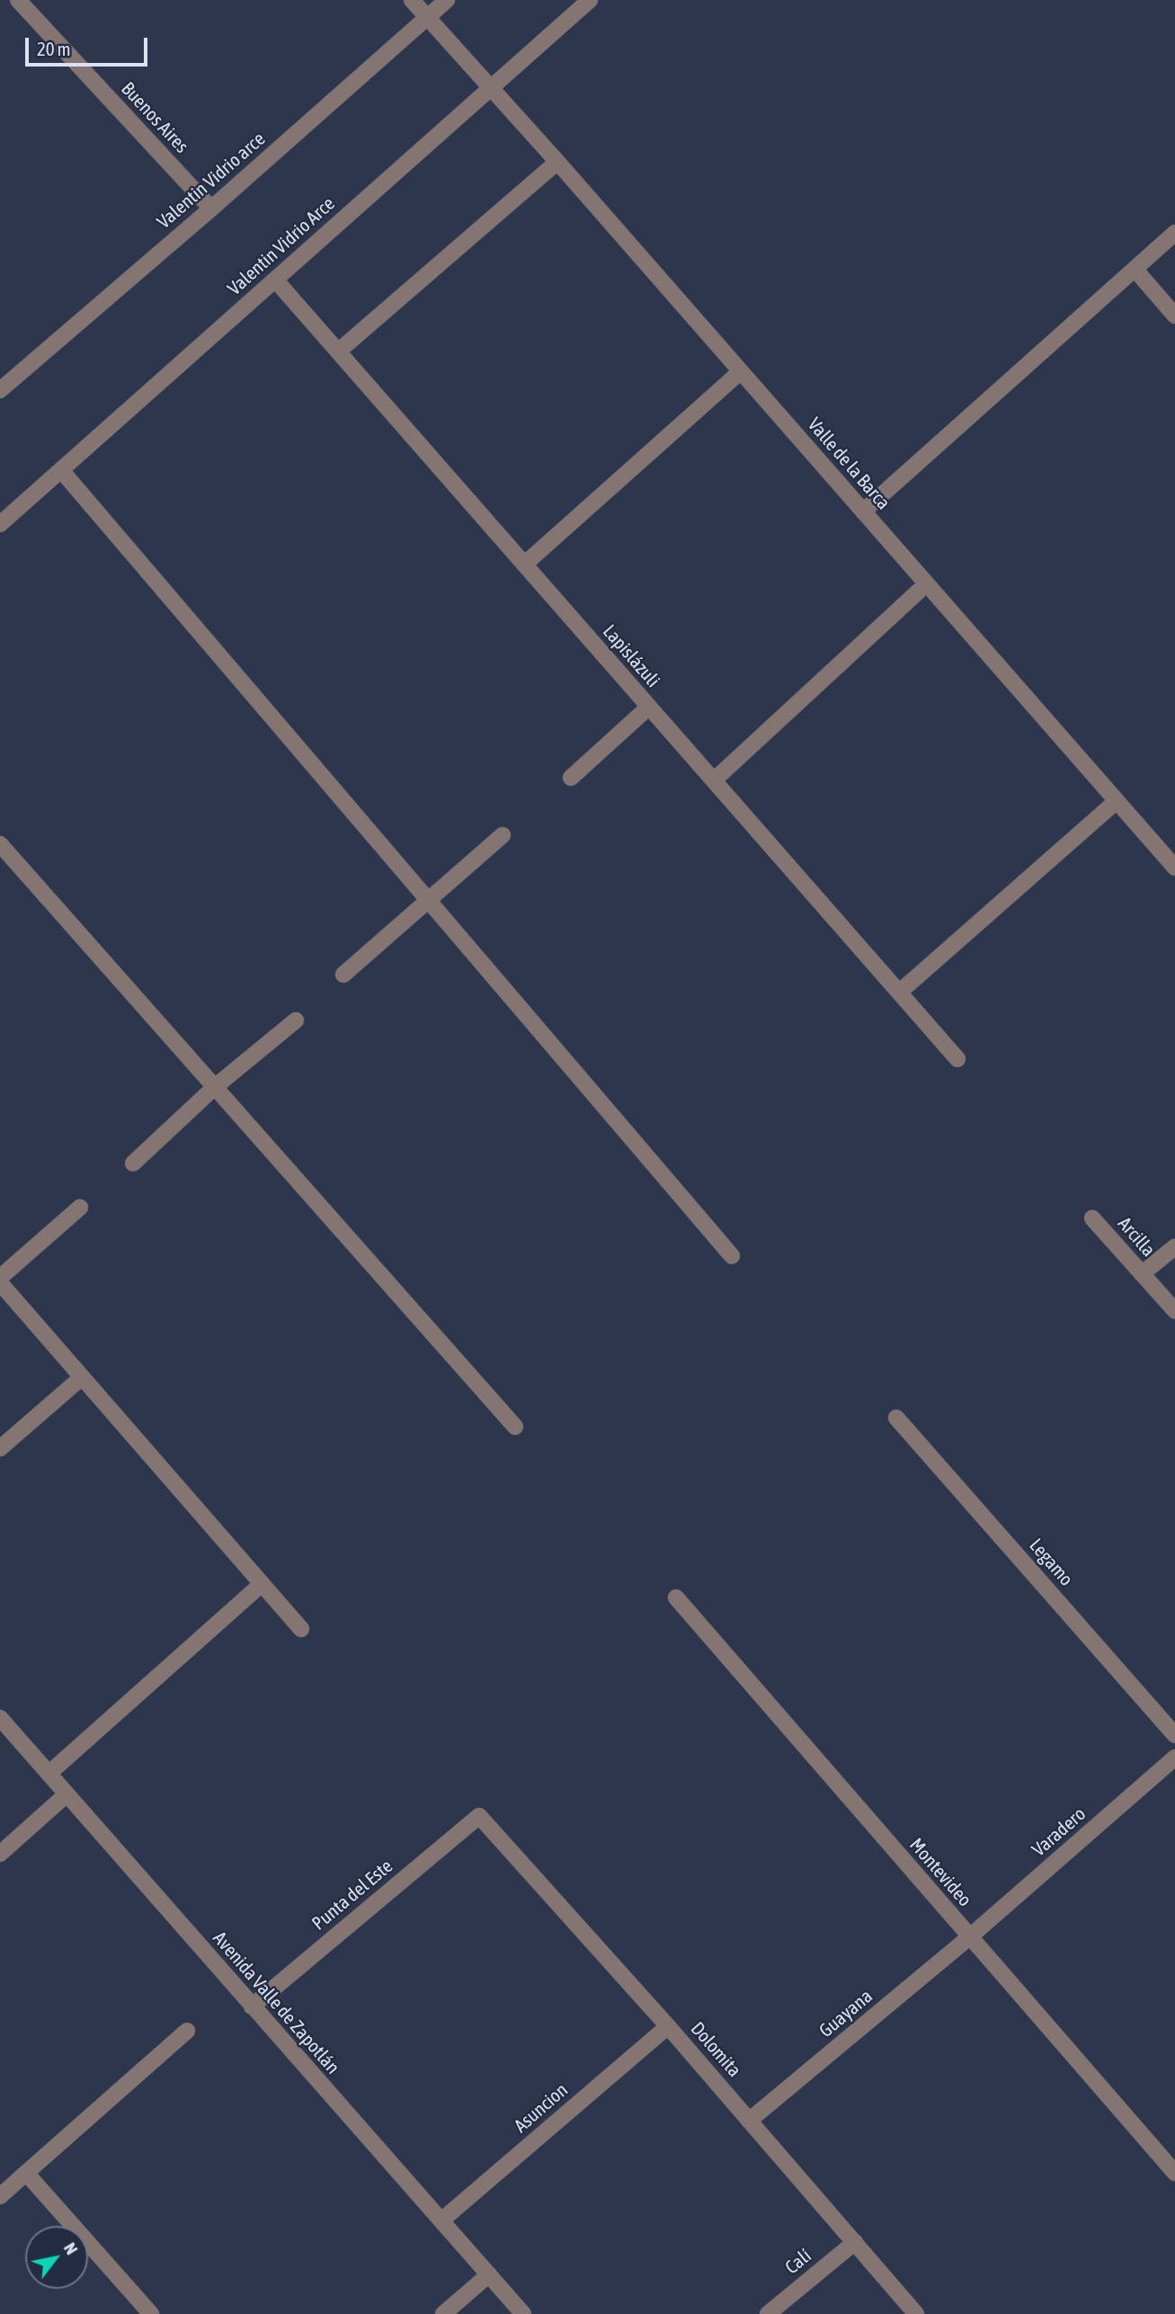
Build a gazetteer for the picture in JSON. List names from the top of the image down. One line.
{"streets":{"street":["Buenos Aires","Valentin Vidrio arce","Valentin Vidrio Arce","Valle de la Barca","Lapislázuli","Arcilla","Legamo","Varadero","Montevideo","Punta del Este","Avenida Valle de Zapotlán","Guayana","Dolomita","Asuncion","Calí"]},"crossings":[["Buenos Aires","Valentin Vidrio arce"],["Valentin Vidrio arce","Valle de la Barca"],["Valentin Vidrio Arce","Valle de la Barca"],["Valentin Vidrio Arce","Lapislázuli"],["Varadero","Montevideo"],["Varadero","Guayana"],["Montevideo","Guayana"],["Punta del Este","Avenida Valle de Zapotlán"],["Punta del Este","Dolomita"],["Avenida Valle de Zapotlán","Asuncion"],["Guayana","Dolomita"],["Dolomita","Asuncion"],["Dolomita","Calí"]],"scale_bar":"20 m","north":"top right"}
